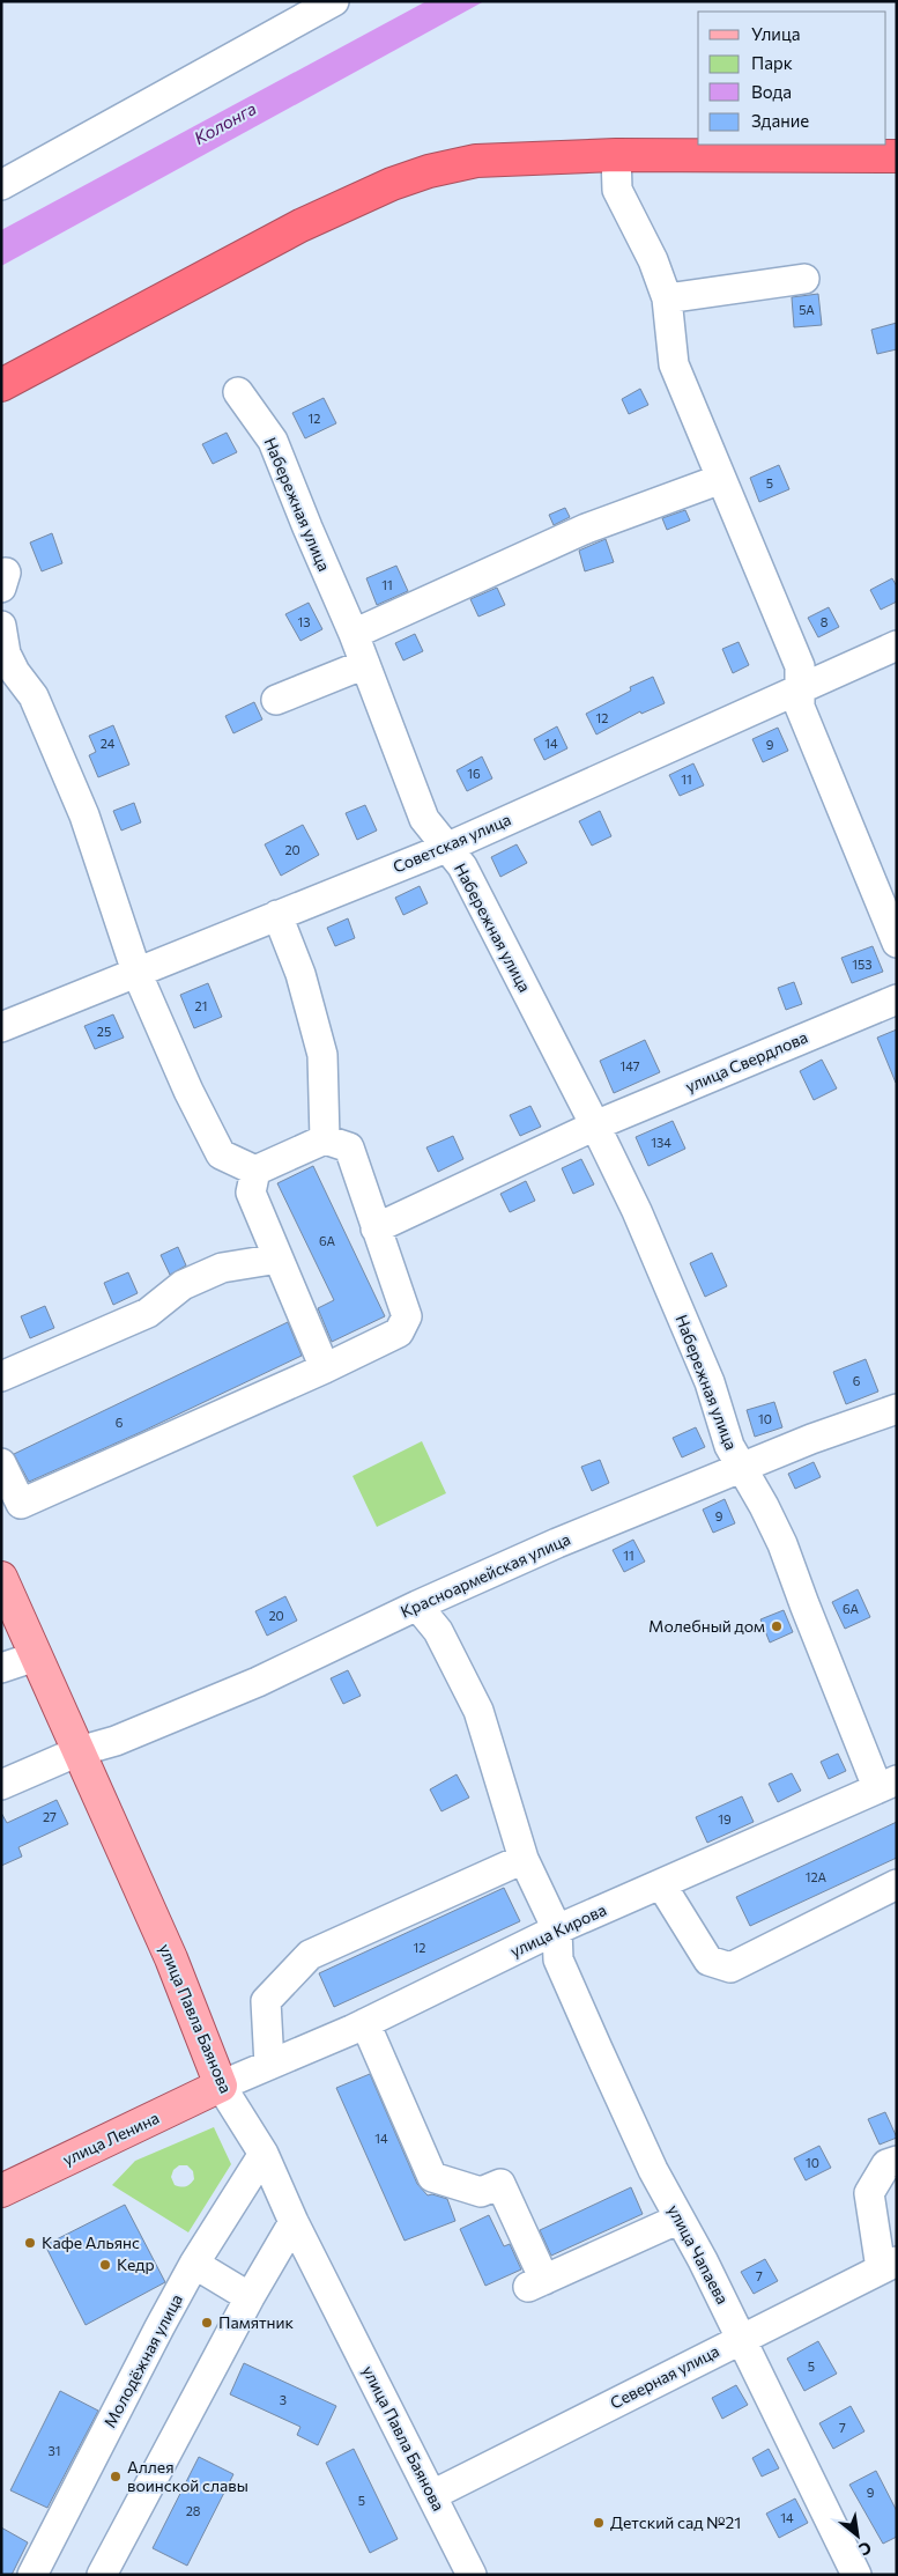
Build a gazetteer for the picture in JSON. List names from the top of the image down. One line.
{"streets":{"main road":["улица Павла Баянова","улица Ленина"],"street":["Набережная улица","Советская улица","улица Свердлова","Красноармейская улица","улица Кирова","улица Чапаева","Молодёжная улица","Северная улица"]},"crossings":[["Набережная улица","Советская улица"],["Набережная улица","улица Свердлова"],["Набережная улица","Красноармейская улица"],["Набережная улица","улица Кирова"],["Красноармейская улица","улица Павла Баянова"],["улица Кирова","улица Павла Баянова"],["улица Кирова","улица Ленина"],["улица Кирова","улица Чапаева"],["улица Павла Баянова","улица Ленина"],["улица Павла Баянова","Молодёжная улица"],["улица Павла Баянова","Северная улица"],["улица Чапаева","Северная улица"]],"water":["Колонга"],"places":["Молебный дом","Кафе Альянс","Кедр","Памятник","Аллея воинской славы","Детский сад №21"],"house_numbers":["5А","12","5","11","13","8","12","24","14","9","16","11","20","153","21","25","147","134","6А","6","10","6","9","11","6А","20","27","19","12А","12","14","10","7","5","3","7","31","9","5","28","14"],"legend":["Улица","Парк","Вода","Здание"],"north":"bottom right"}
